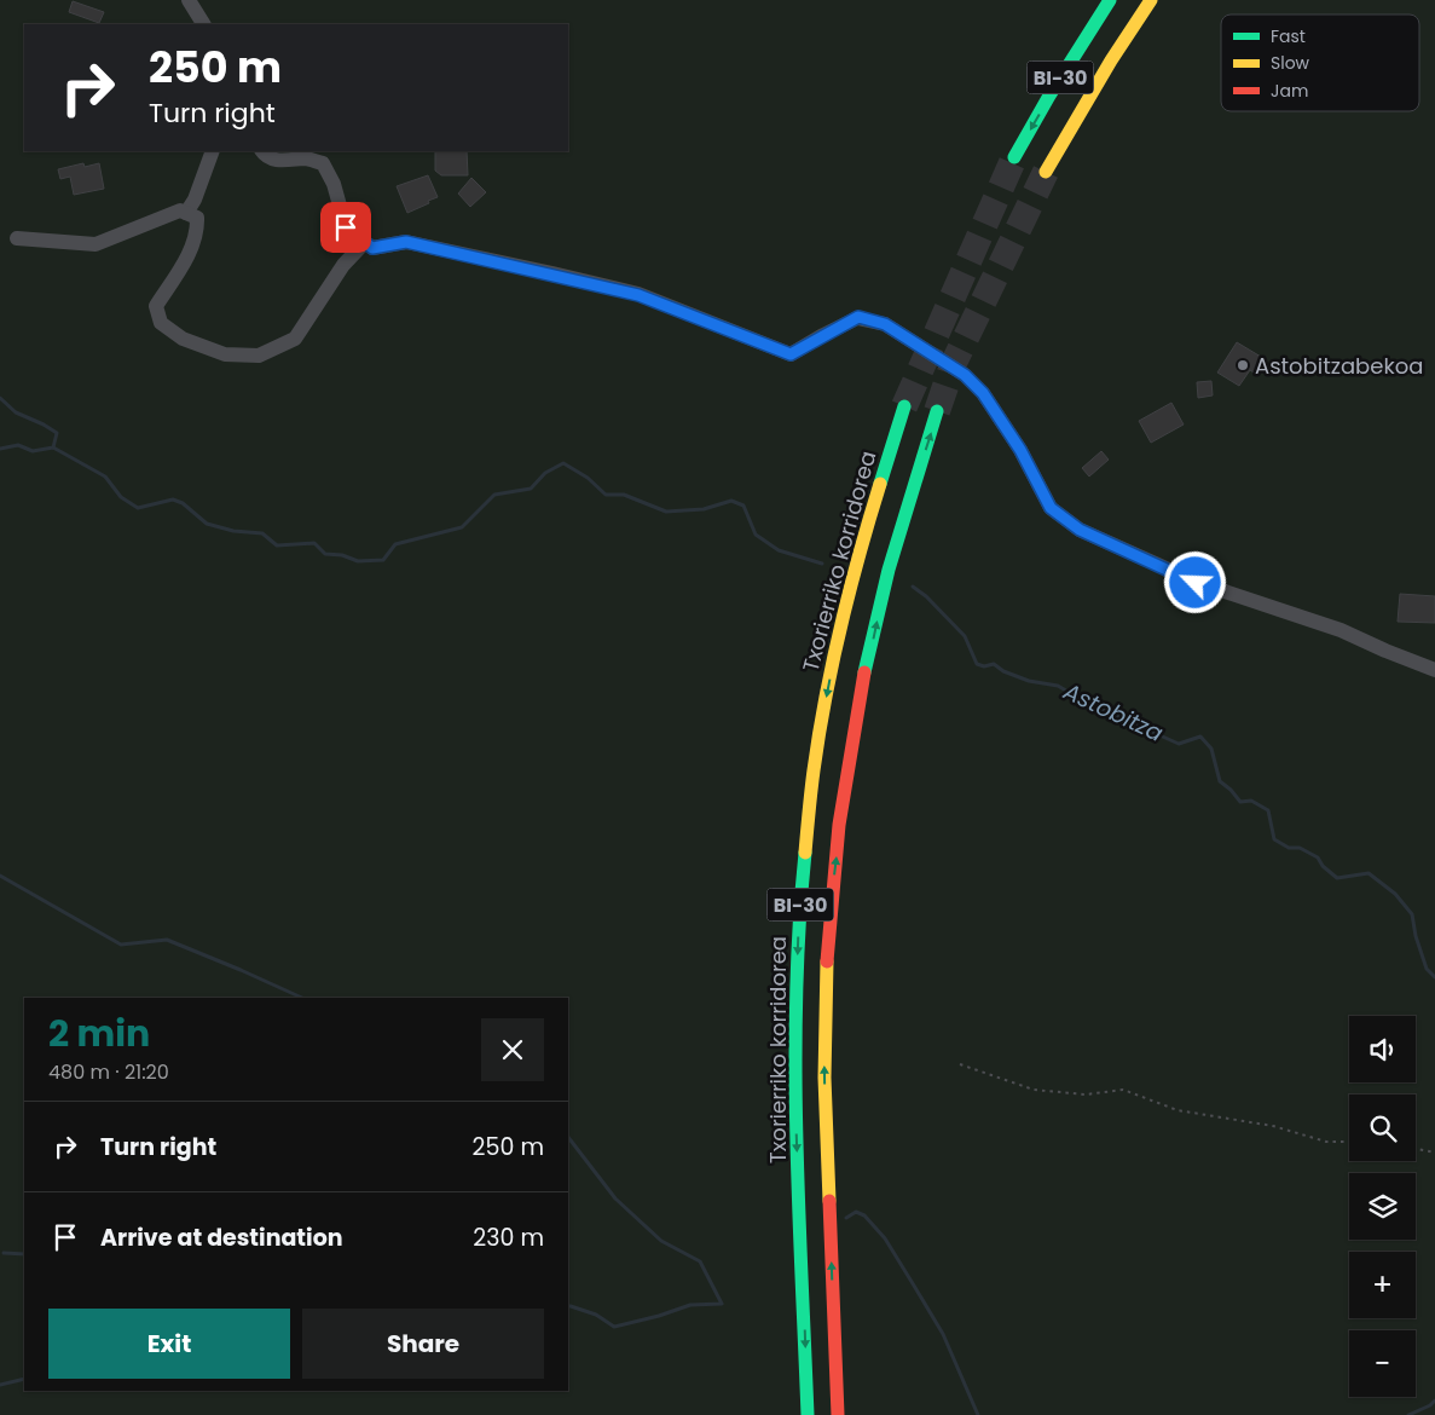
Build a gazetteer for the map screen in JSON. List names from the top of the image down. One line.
{"streets":{"highway":["BI-30","Txorierriko korridorea"]},"water":["Astobitza"],"places":["Astobitzabekoa"],"legend":["Fast","Slow","Jam"],"page":{"turn":["250 m","Turn right"],"heading":["2 min","480 m · 21:20"],"map_buttons":["+","−"],"list":[{"name":"Turn right","value":"250 m"},{"name":"Arrive at destination","value":"230 m"}],"buttons":["Exit","Share"]}}
